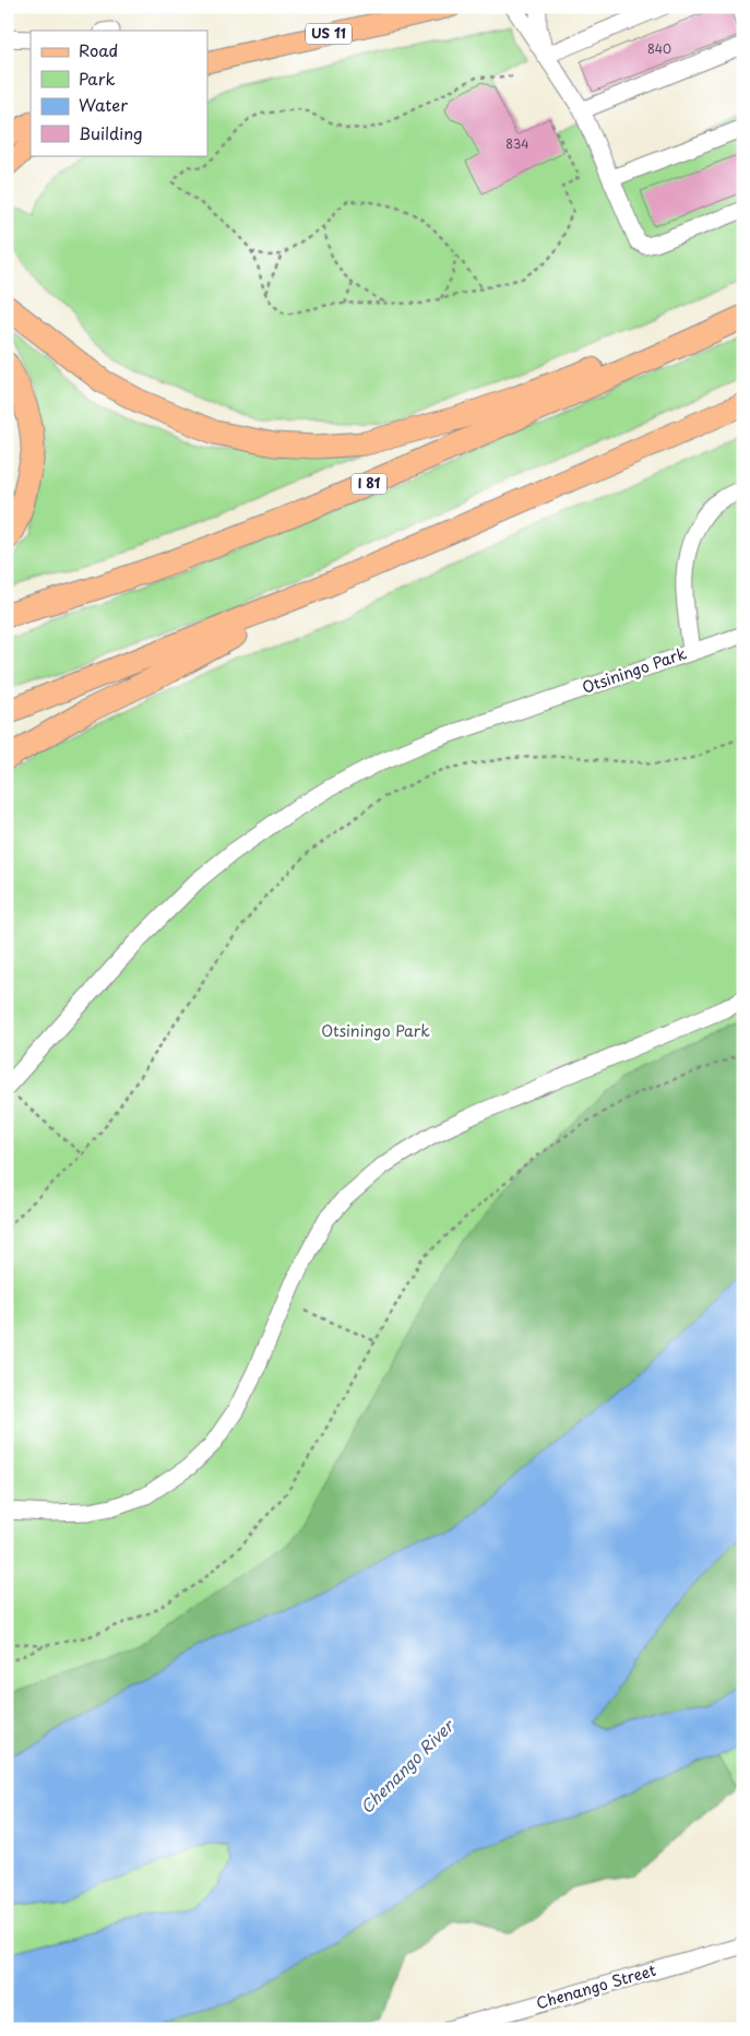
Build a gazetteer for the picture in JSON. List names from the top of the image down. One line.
{"streets":{"highway":["I 81"],"main road":["US 11"],"street":["Otsiningo Park","Chenango Street"]},"water":["Chenango River"],"parks":["Otsiningo Park"],"house_numbers":["840","834"],"legend":["Road","Park","Water","Building"]}
